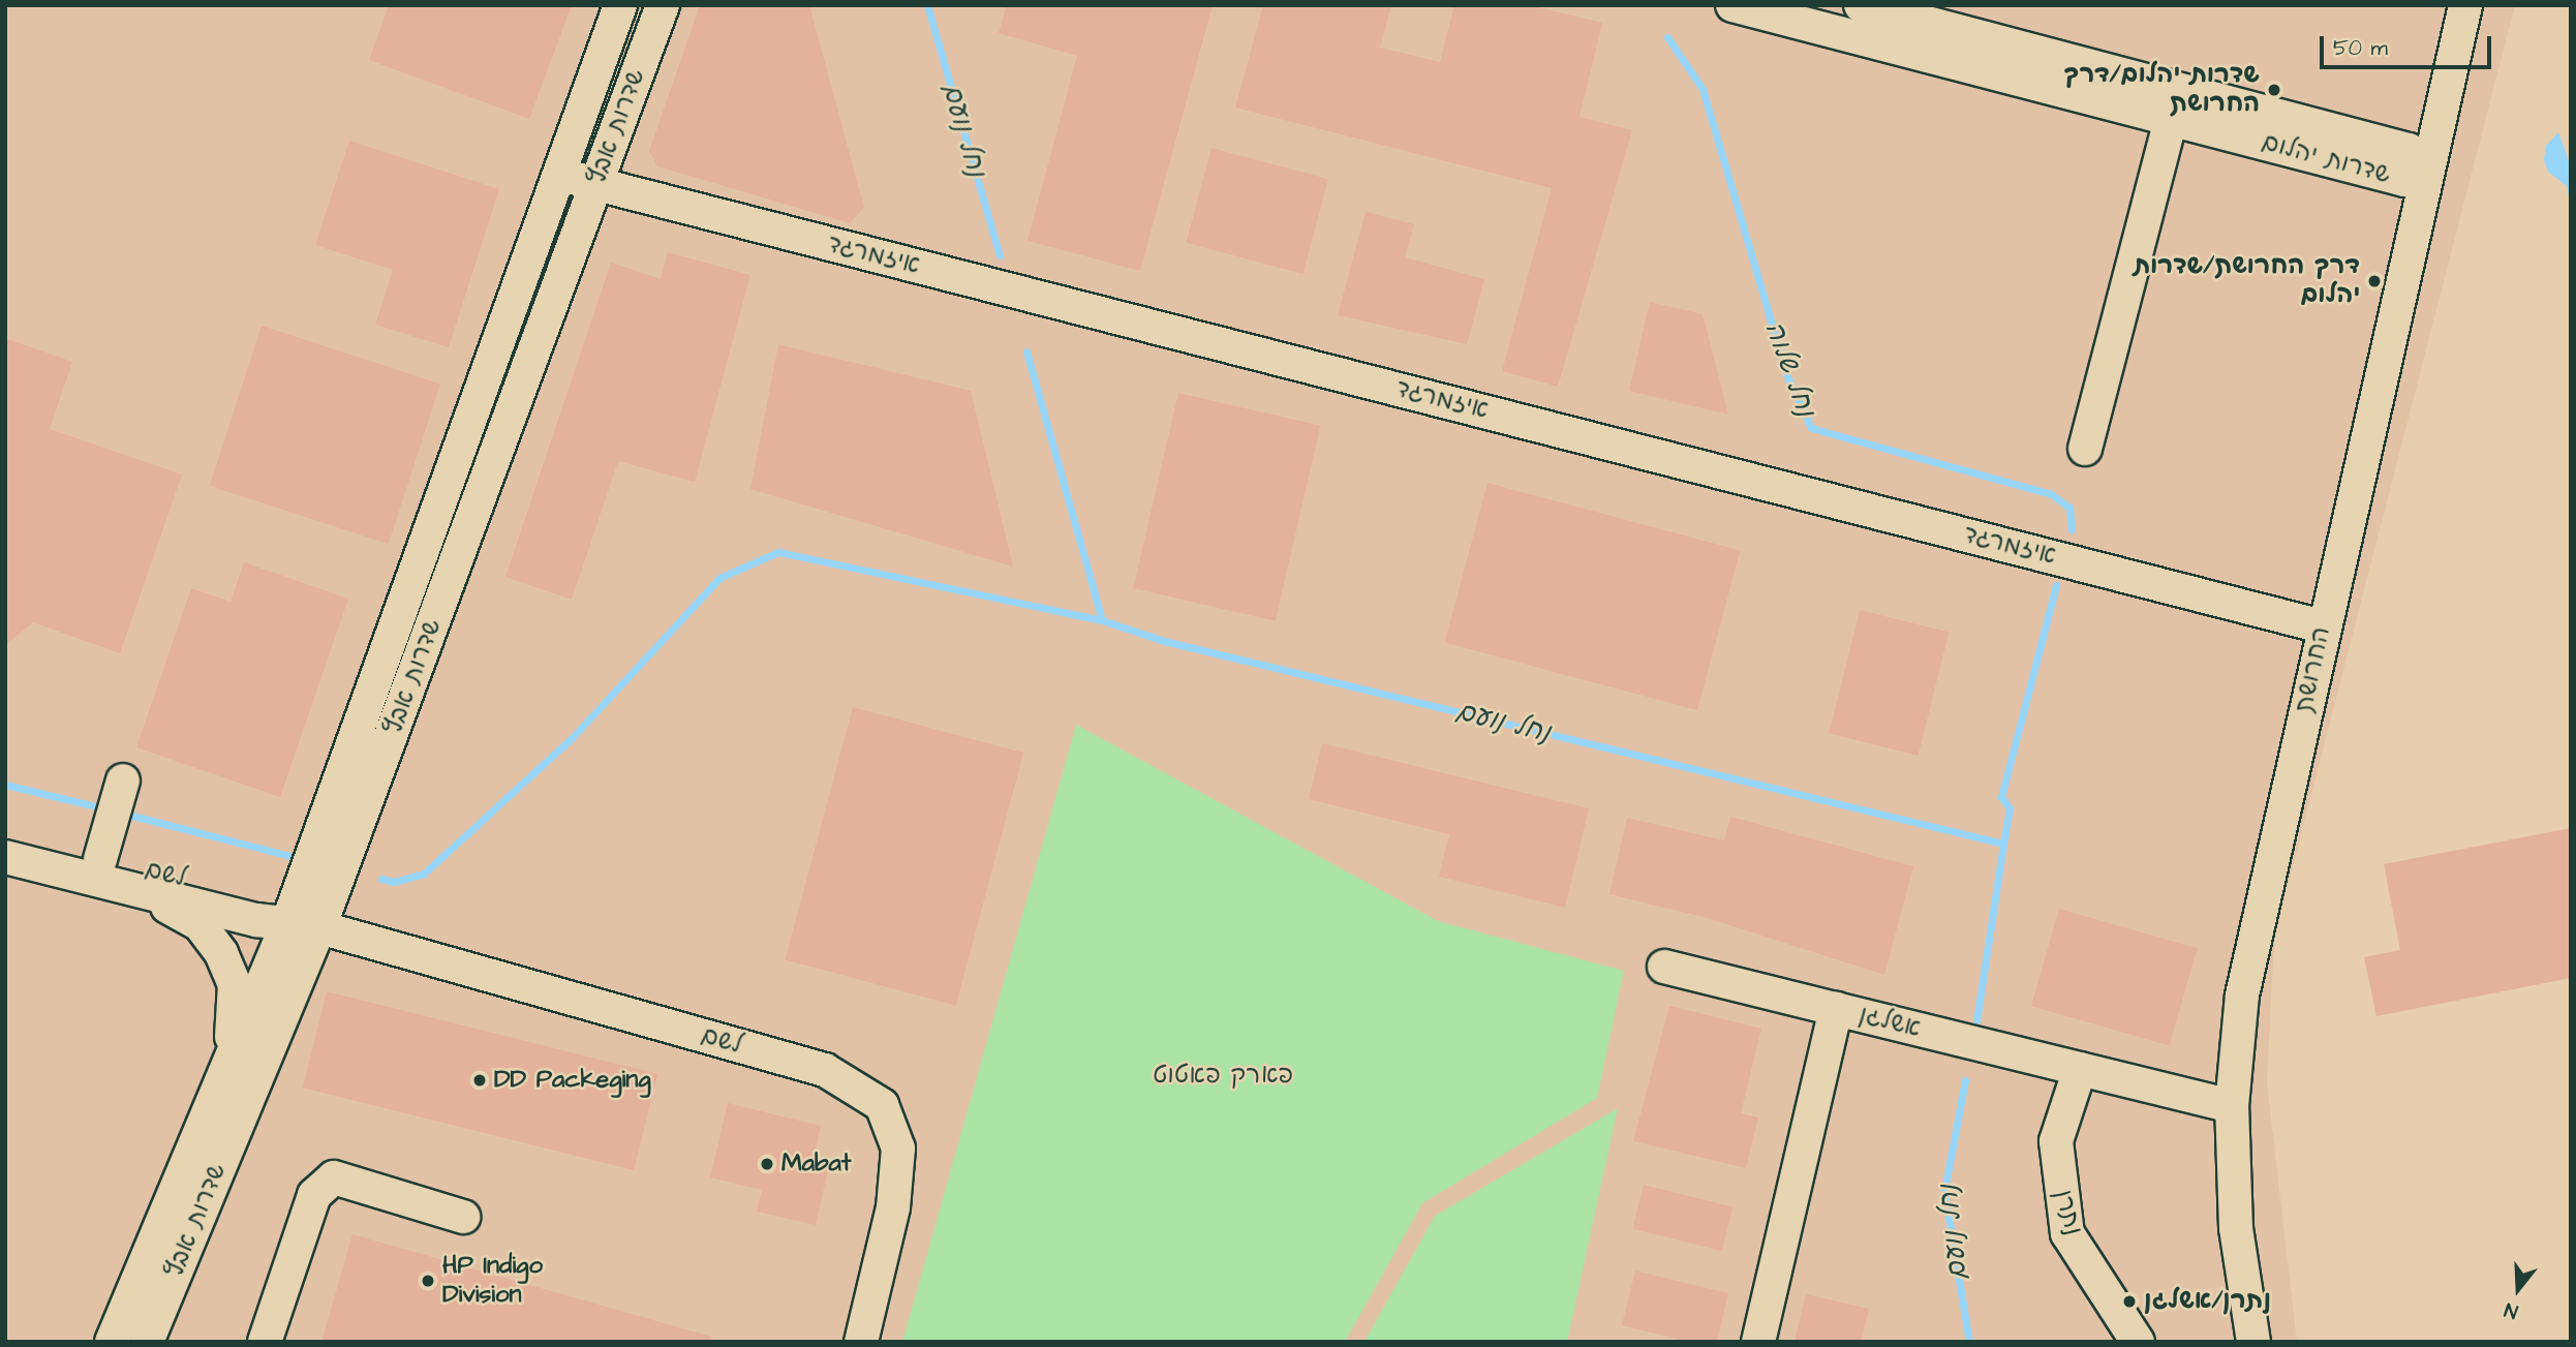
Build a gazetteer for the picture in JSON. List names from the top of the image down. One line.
{"streets":{"street":["שדרות אבץ","שדרות יהלום","איזמרגד","החרושת","לשם","אשלגן","נתרן"]},"crossings":[["שדרות אבץ","איזמרגד"],["שדרות אבץ","לשם"],["שדרות יהלום","החרושת"],["איזמרגד","החרושת"],["החרושת","אשלגן"],["אשלגן","נתרן"]],"water":["נחל נועם","נחל שלוה"],"parks":["פארק פאטוט"],"places":["שדרות יהלום/דרך החרושת","דרך החרושת/שדרות יהלום","DD Packeging","Mabat","HP Indigo Division","נתרן/אשלגן"],"scale_bar":"50 m","north":"bottom"}
